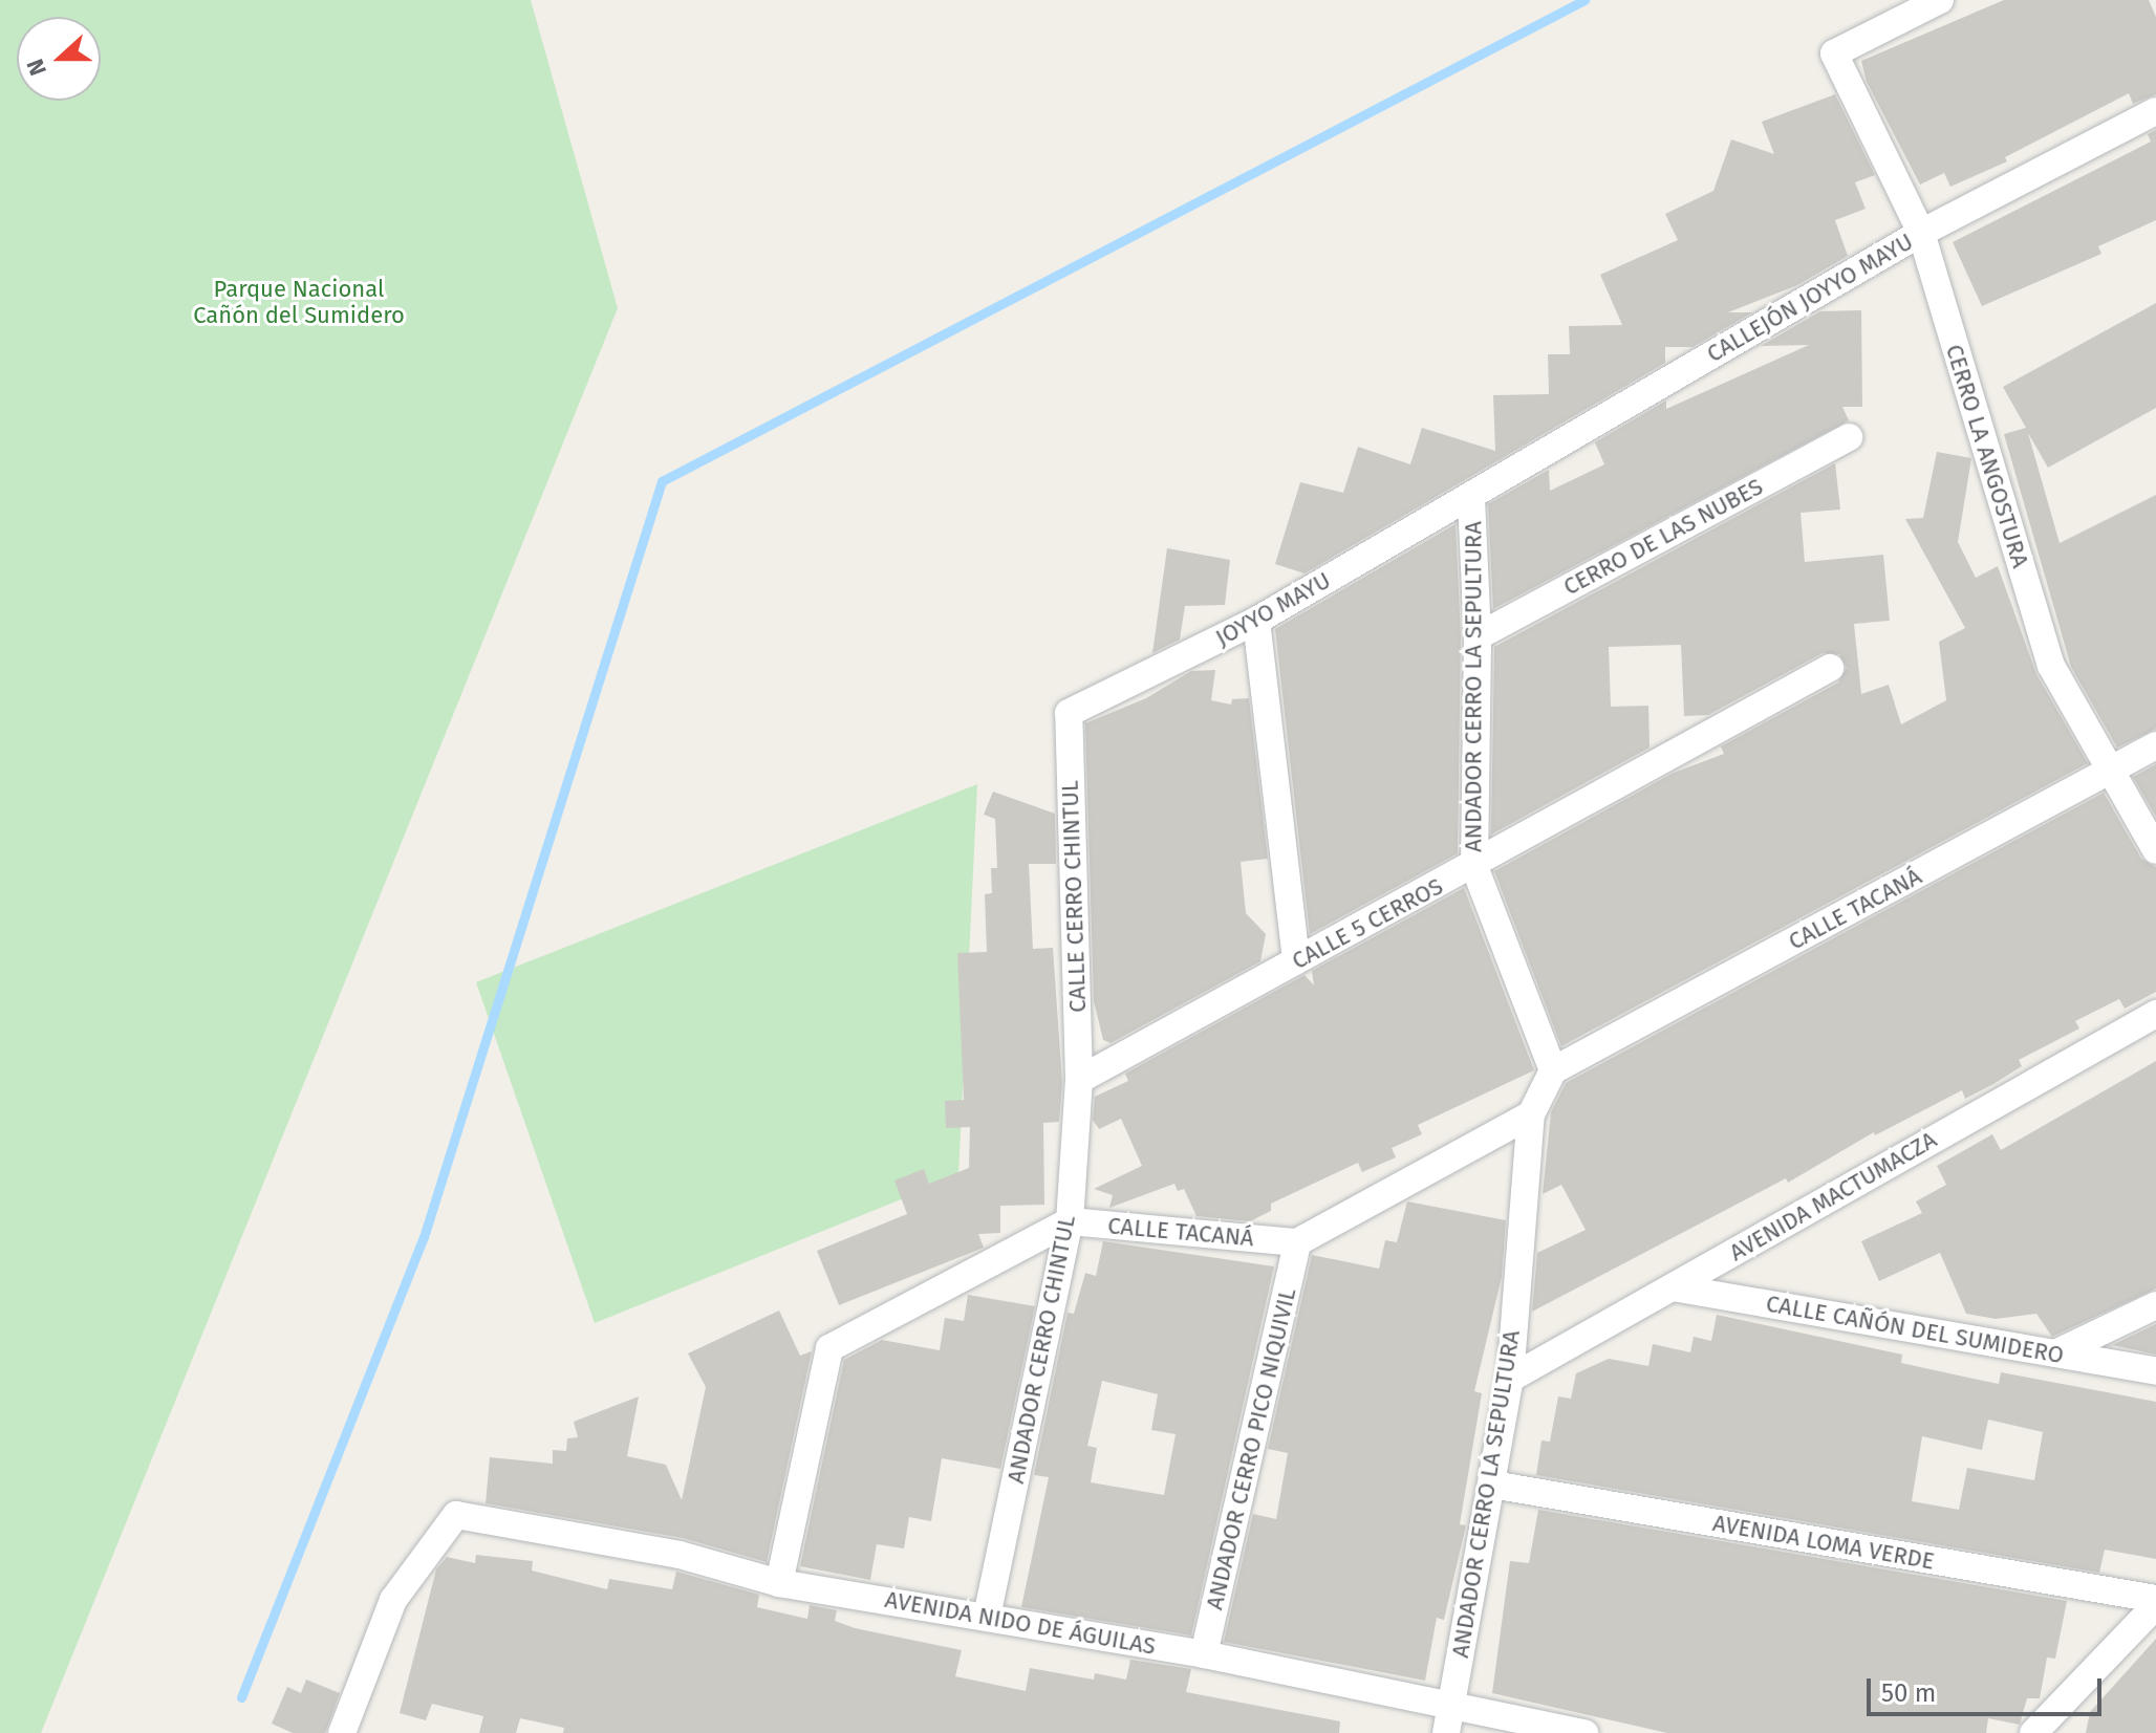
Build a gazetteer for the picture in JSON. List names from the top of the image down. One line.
{"streets":{"street":["CALLEJÓN JOYYO MAYU","CERRO LA ANGOSTURA","CERRO DE LAS NUBES","JOYYO MAYU","ANDADOR CERRO LA SEPULTURA","CALLE CERRO CHINTUL","CALLE TACANÁ","CALLE 5 CERROS","AVENIDA MACTUMACZA","CALLE CAÑÓN DEL SUMIDERO","ANDADOR CERRO CHINTUL","ANDADOR CERRO PICO NIQUIVIL","AVENIDA LOMA VERDE","AVENIDA NIDO DE ÁGUILAS"]},"crossings":[["CALLEJÓN JOYYO MAYU","CERRO LA ANGOSTURA"],["CALLEJÓN JOYYO MAYU","JOYYO MAYU"],["CALLEJÓN JOYYO MAYU","ANDADOR CERRO LA SEPULTURA"],["CERRO LA ANGOSTURA","CALLE TACANÁ"],["CERRO DE LAS NUBES","ANDADOR CERRO LA SEPULTURA"],["JOYYO MAYU","ANDADOR CERRO LA SEPULTURA"],["JOYYO MAYU","CALLE CERRO CHINTUL"],["ANDADOR CERRO LA SEPULTURA","CALLE TACANÁ"],["ANDADOR CERRO LA SEPULTURA","CALLE 5 CERROS"],["ANDADOR CERRO LA SEPULTURA","AVENIDA MACTUMACZA"],["ANDADOR CERRO LA SEPULTURA","AVENIDA LOMA VERDE"],["ANDADOR CERRO LA SEPULTURA","AVENIDA NIDO DE ÁGUILAS"],["CALLE CERRO CHINTUL","CALLE 5 CERROS"],["CALLE CERRO CHINTUL","ANDADOR CERRO CHINTUL"],["CALLE TACANÁ","ANDADOR CERRO CHINTUL"],["CALLE TACANÁ","ANDADOR CERRO PICO NIQUIVIL"],["CALLE 5 CERROS","ANDADOR CERRO CHINTUL"],["AVENIDA MACTUMACZA","CALLE CAÑÓN DEL SUMIDERO"],["ANDADOR CERRO CHINTUL","AVENIDA NIDO DE ÁGUILAS"],["ANDADOR CERRO PICO NIQUIVIL","AVENIDA NIDO DE ÁGUILAS"]],"parks":["Parque Nacional Cañón del Sumidero"],"scale_bar":"50 m","north":"left"}
